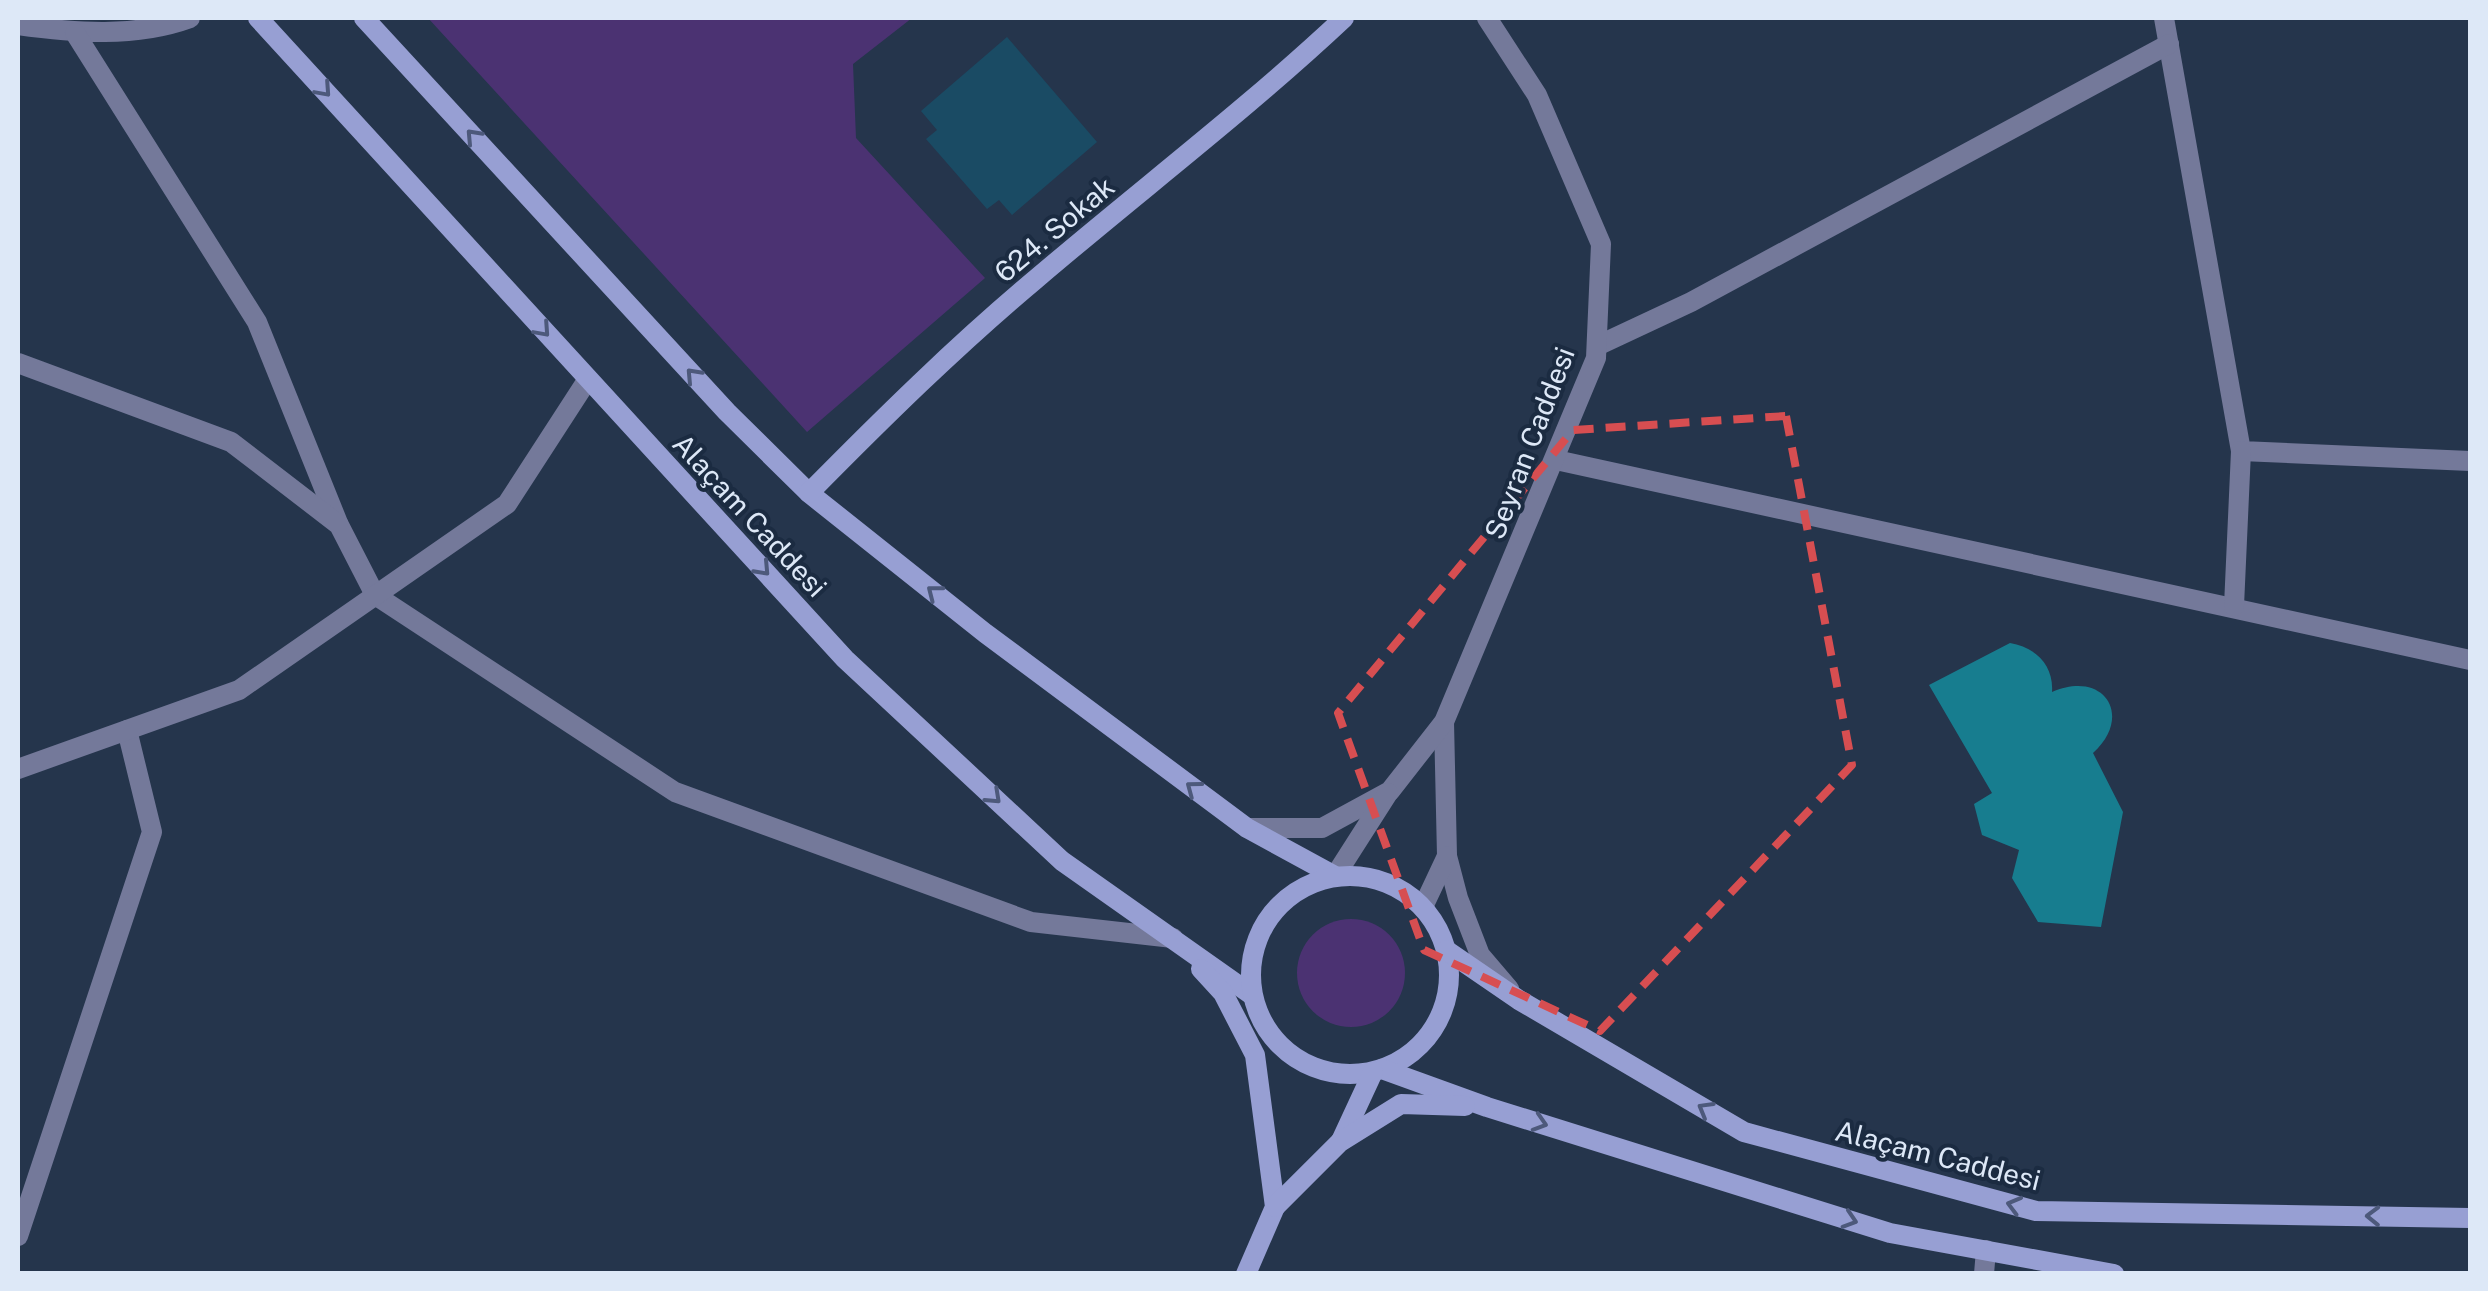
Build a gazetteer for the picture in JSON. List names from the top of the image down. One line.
{"streets":{"main road":["624. Sokak","Alaçam Caddesi"],"street":["Seyran Caddesi"]},"crossings":[["624. Sokak","Alaçam Caddesi"],["Seyran Caddesi","Alaçam Caddesi"]]}
